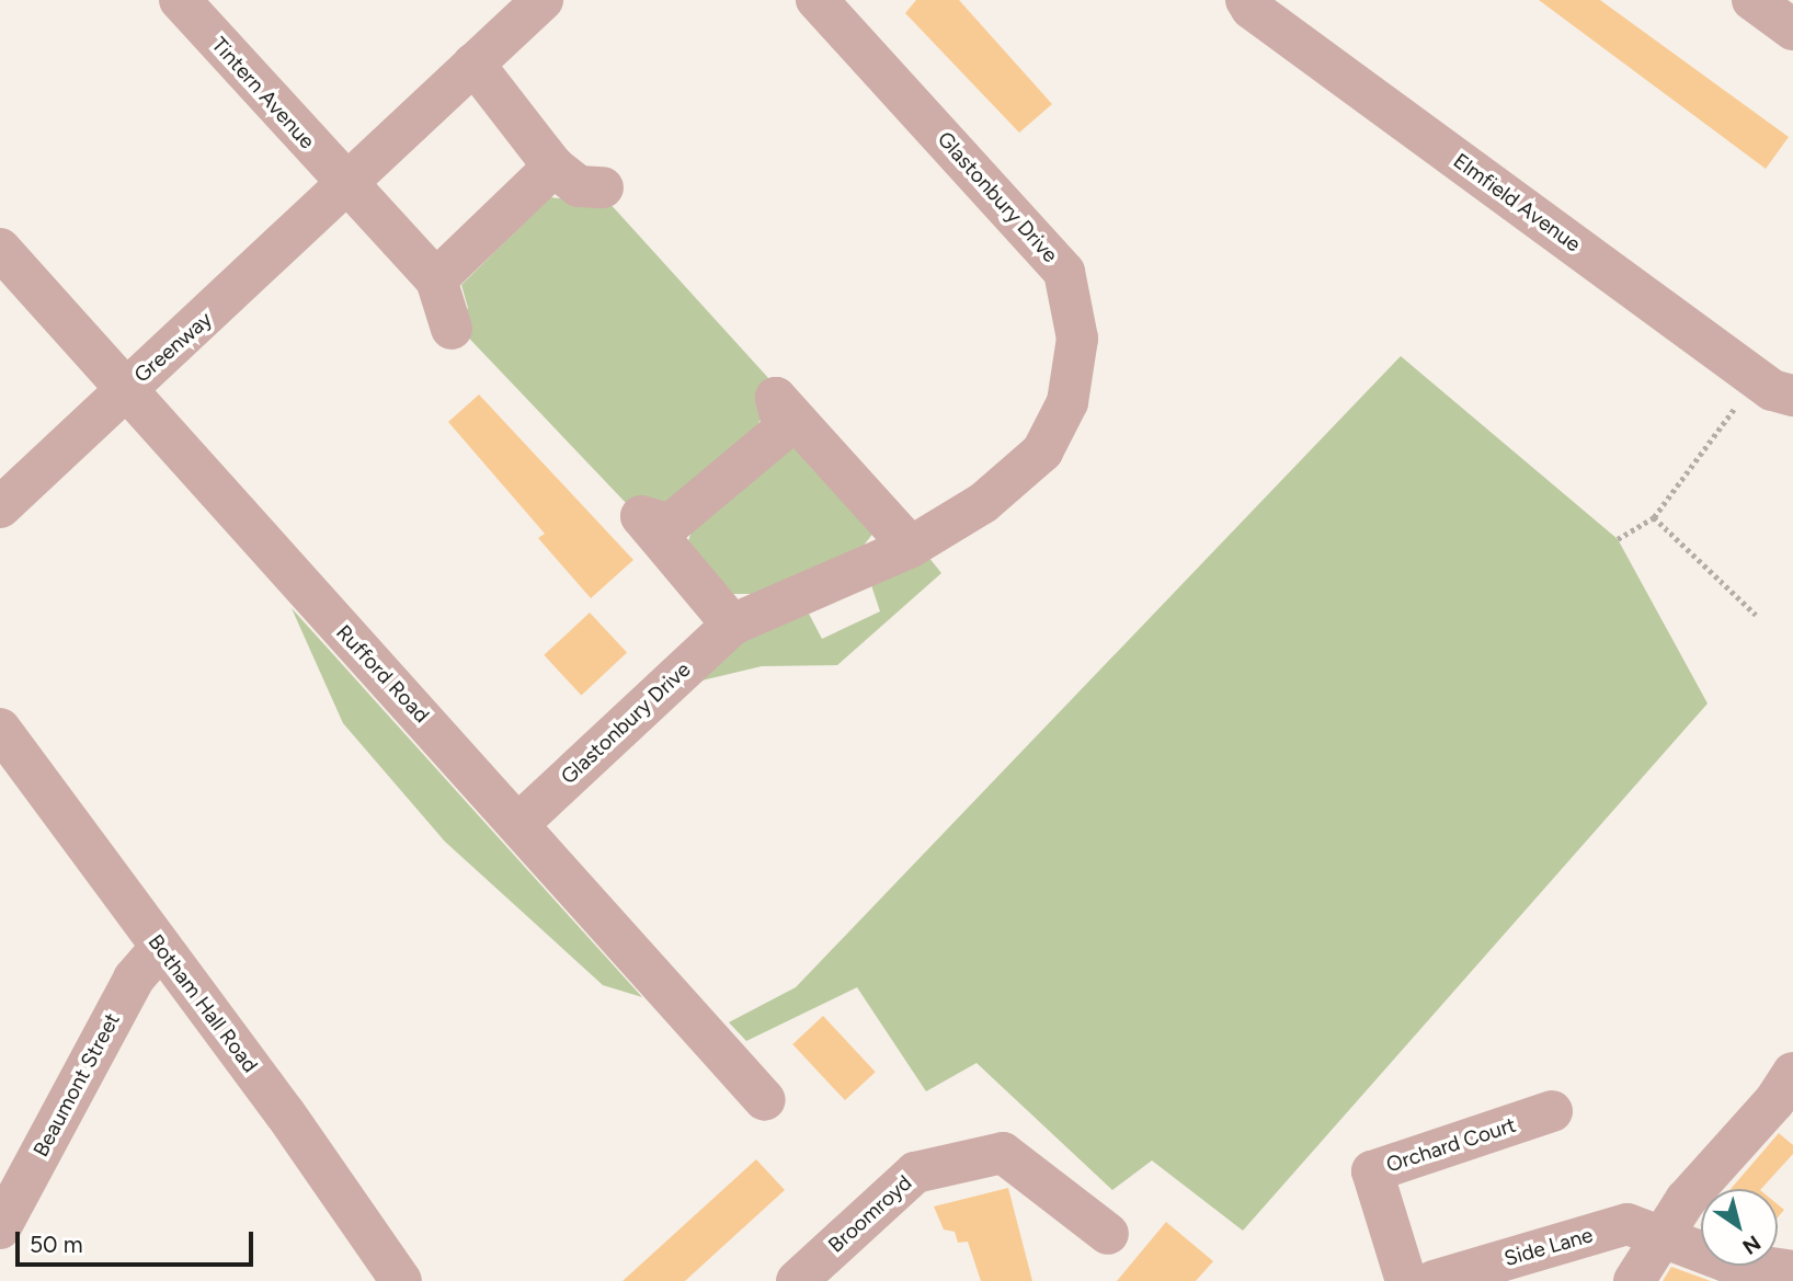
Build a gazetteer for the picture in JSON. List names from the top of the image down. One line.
{"streets":{"street":["Tintern Avenue","Glastonbury Drive","Elmfield Avenue","Greenway","Rufford Road","Botham Hall Road","Beaumont Street","Orchard Court","Broomroyd","Side Lane"]},"crossings":[["Tintern Avenue","Greenway"],["Glastonbury Drive","Rufford Road"],["Greenway","Rufford Road"],["Botham Hall Road","Beaumont Street"]],"scale_bar":"50 m","north":"bottom right"}
